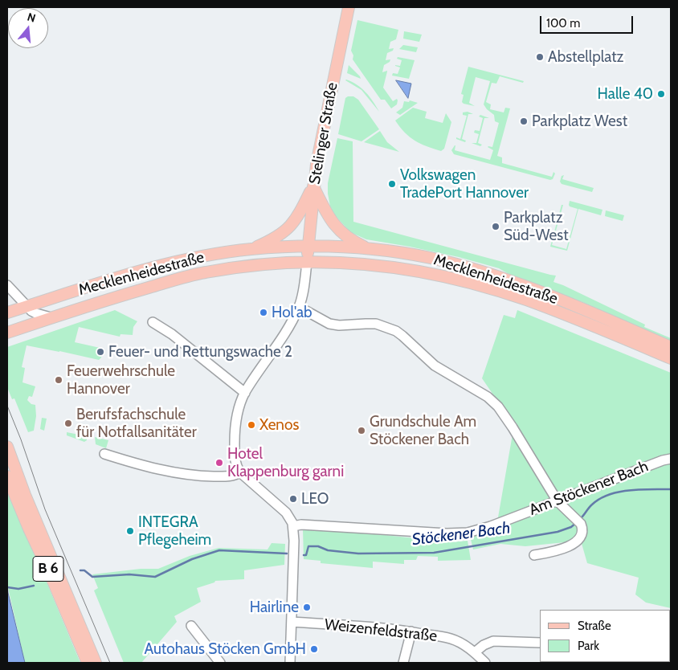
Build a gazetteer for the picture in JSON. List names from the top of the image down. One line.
{"streets":{"main road":["Stelinger Straße","Mecklenheidestraße","B 6"],"street":["Am Stöckener Bach","Weizenfeldstraße"]},"crossings":[["Stelinger Straße","Mecklenheidestraße"]],"water":["Stöckener Bach"],"places":["Abstellplatz","Halle 40","Parkplatz West","Volkswagen TradePort Hannover","Parkplatz Süd-West","Hol'ab","Feuer- und Rettungswache 2","Feuerwehrschule Hannover","Berufsfachschule für Notfallsanitäter","Xenos","Grundschule Am Stöckener Bach","Hotel Klappenburg garni","LEO","INTEGRA Pflegeheim","Hairline","Autohaus Stöcken GmbH"],"legend":["Straße","Park"],"scale_bar":"100 m","north":"top"}
